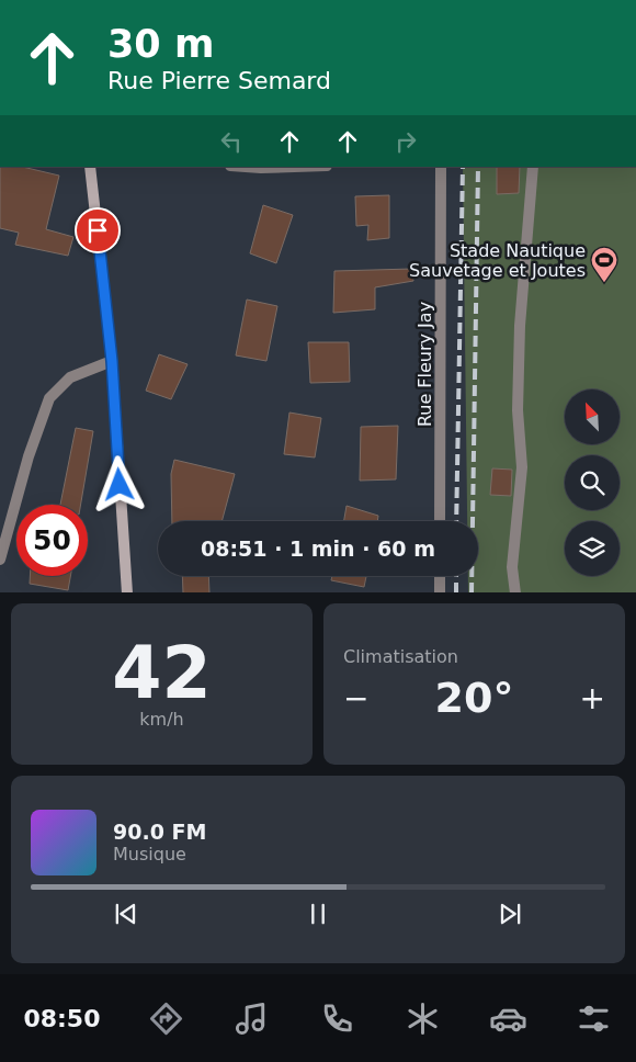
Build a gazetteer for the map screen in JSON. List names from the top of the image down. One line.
{"streets":{"street":["Rue Fleury Jay"]},"places":{"sports":["Stade Nautique Sauvetage et Joutes"]},"north":"top left","page":{"turn":["30 m","Rue Pierre Semard"],"limit":"50","trip":"08:51 · 1 min · 60 m","tile":[["42","km/h"],"Climatisation"],"heat":["−","20°","+"],"song":["90.0 FM","Musique"],"tabs":"08:50"}}
